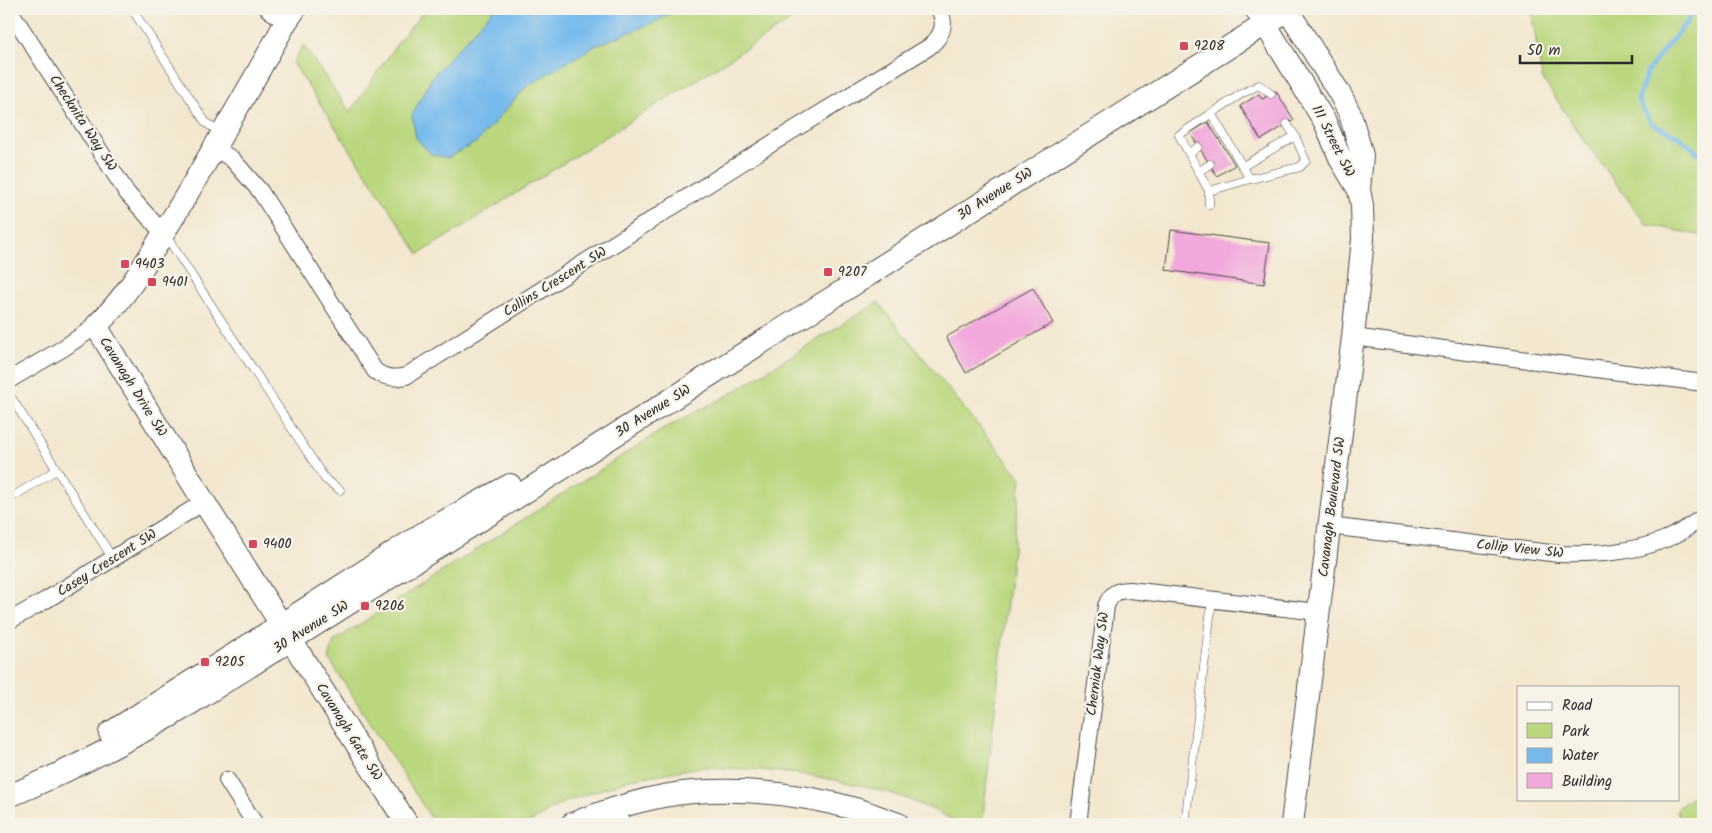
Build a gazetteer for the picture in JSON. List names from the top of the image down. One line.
{"streets":{"street":["Checknita Way SW","111 Street SW","30 Avenue SW","Collins Crescent SW","Cavanagh Drive SW","Cavanagh Boulevard SW","Collip View SW","Casey Crescent SW","Cherniak Way SW","Cavanagh Gate SW"]},"crossings":[["Checknita Way SW","Cavanagh Drive SW"],["111 Street SW","30 Avenue SW"],["111 Street SW","Cavanagh Boulevard SW"],["30 Avenue SW","Cavanagh Drive SW"],["30 Avenue SW","Cavanagh Gate SW"],["Collins Crescent SW","Cavanagh Drive SW"],["Cavanagh Drive SW","Casey Crescent SW"],["Cavanagh Drive SW","Cavanagh Gate SW"],["Cavanagh Boulevard SW","Collip View SW"],["Cavanagh Boulevard SW","Cherniak Way SW"]],"places":{"transit":["9208","9403","9207","9401","9400","9206","9205"]},"legend":["Road","Park","Water","Building"],"scale_bar":"50 m"}
